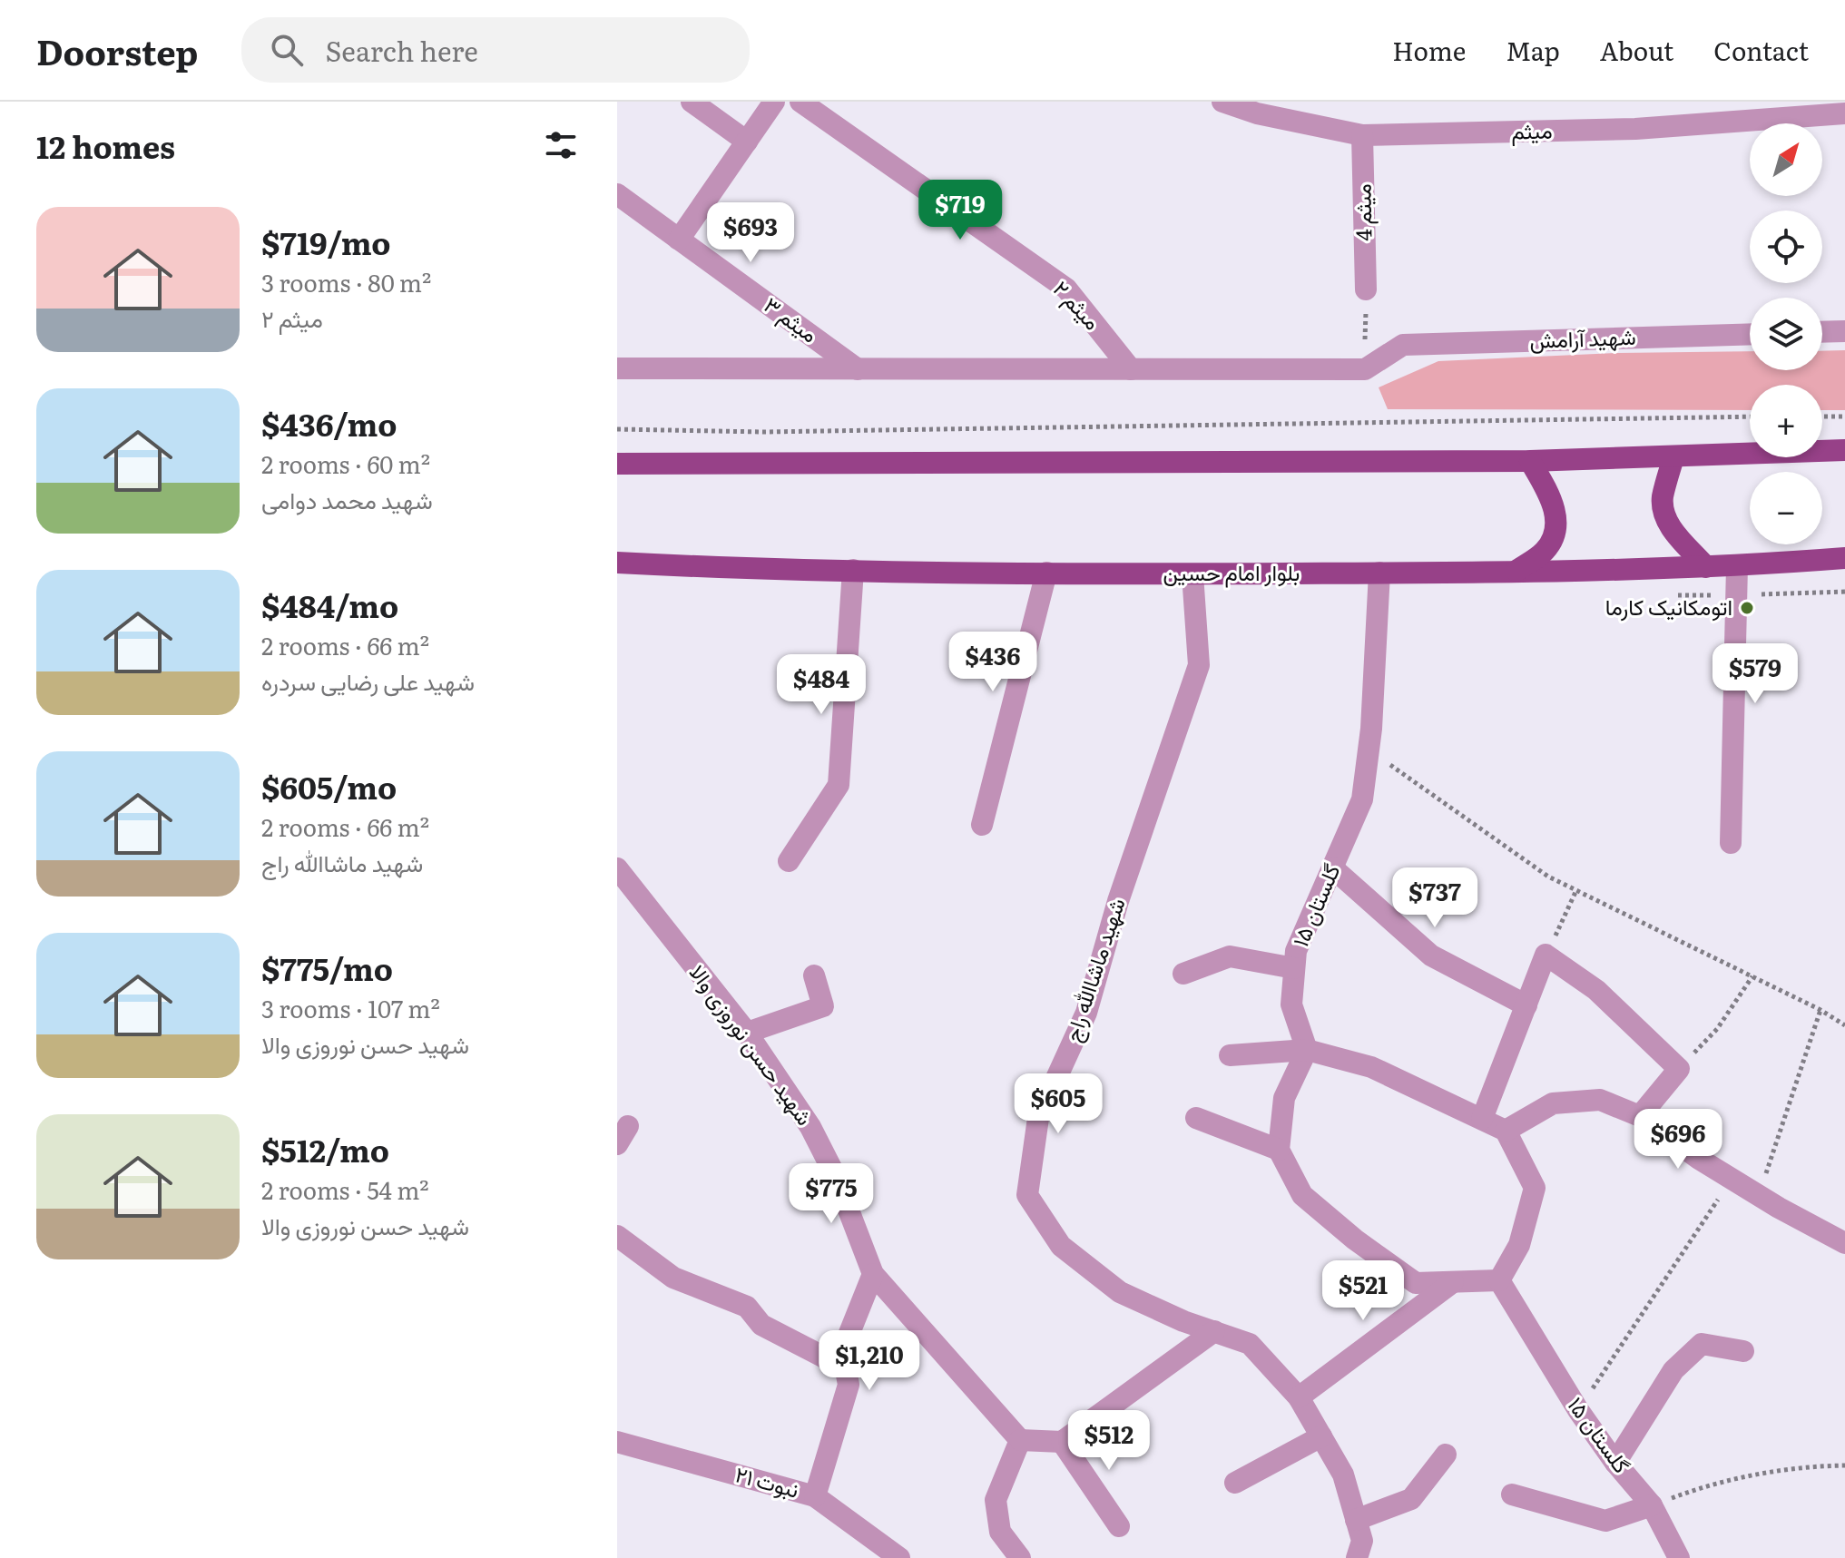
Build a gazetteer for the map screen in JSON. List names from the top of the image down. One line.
{"streets":{"main road":["بلوار امام حسین"],"street":["میثم","میثم 4","میثم ۲","میثم ۳","شهید آرامش","گلستان ۱۵","شهید ماشاالله راج","شهید حسن نوروزی والا","نبوت ۲۱"]},"crossings":[["میثم","میثم 4"],["بلوار امام حسین","گلستان ۱۵"],["بلوار امام حسین","شهید ماشاالله راج"]],"places":["اتومکانیک کارما"],"north":"top right","page":{"header":"Doorstep","search":"Search here","nav":["Home","Map","About","Contact"],"heading":"12 homes","map_buttons":["+","−"],"price":["$719","$693","$436","$579","$484","$737","$605","$696","$775","$521","$1,210","$512"],"list":[{"name":"$719/mo","note":"3 rooms · 80 m² · میثم ۲"},{"name":"$436/mo","note":"2 rooms · 60 m² · شهید محمد دوامی"},{"name":"$484/mo","note":"2 rooms · 66 m² · شهید علی رضایی سردره"},{"name":"$605/mo","note":"2 rooms · 66 m² · شهید ماشاالله راج"},{"name":"$775/mo","note":"3 rooms · 107 m² · شهید حسن نوروزی والا"},{"name":"$512/mo","note":"2 rooms · 54 m² · شهید حسن نوروزی والا"}]}}
